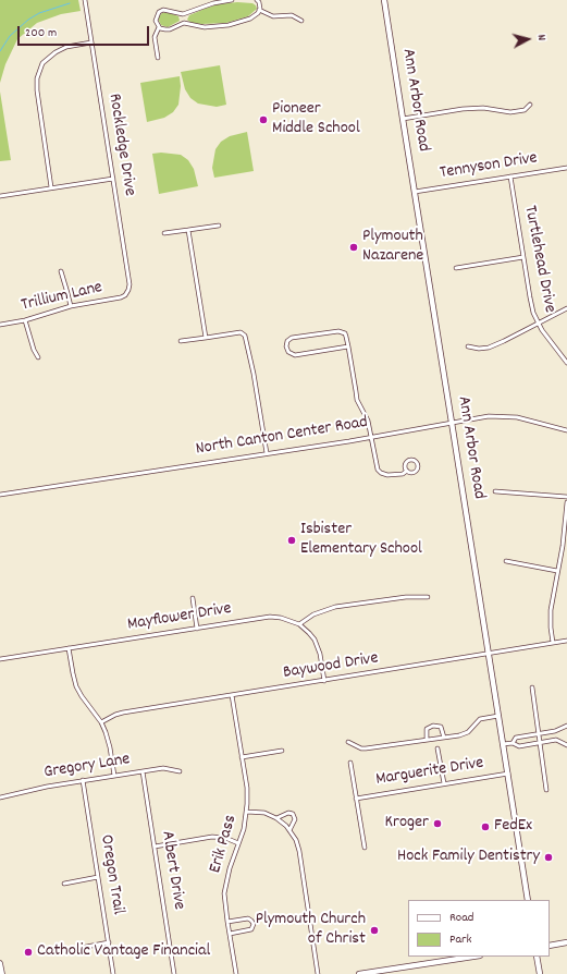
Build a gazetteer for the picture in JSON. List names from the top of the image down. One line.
{"streets":{"main road":["Ann Arbor Road"],"street":["Rockledge Drive","Tennyson Drive","Turtlehead Drive","Trillium Lane","North Canton Center Road","Mayflower Drive","Baywood Drive","Gregory Lane","Marguerite Drive","Erik Pass","Albert Drive","Oregon Trail"]},"crossings":[["Ann Arbor Road","Tennyson Drive"],["Ann Arbor Road","North Canton Center Road"],["Ann Arbor Road","Baywood Drive"],["Ann Arbor Road","Marguerite Drive"],["Rockledge Drive","Trillium Lane"],["Tennyson Drive","Turtlehead Drive"],["Mayflower Drive","Baywood Drive"],["Baywood Drive","Erik Pass"],["Gregory Lane","Albert Drive"],["Gregory Lane","Oregon Trail"]],"places":["Pioneer Middle School","Plymouth Nazarene","Isbister Elementary School","Kroger","FedEx","Hock Family Dentistry","Plymouth Church of Christ","Catholic Vantage Financial"],"legend":["Road","Park"],"scale_bar":"200 m","north":"right"}
